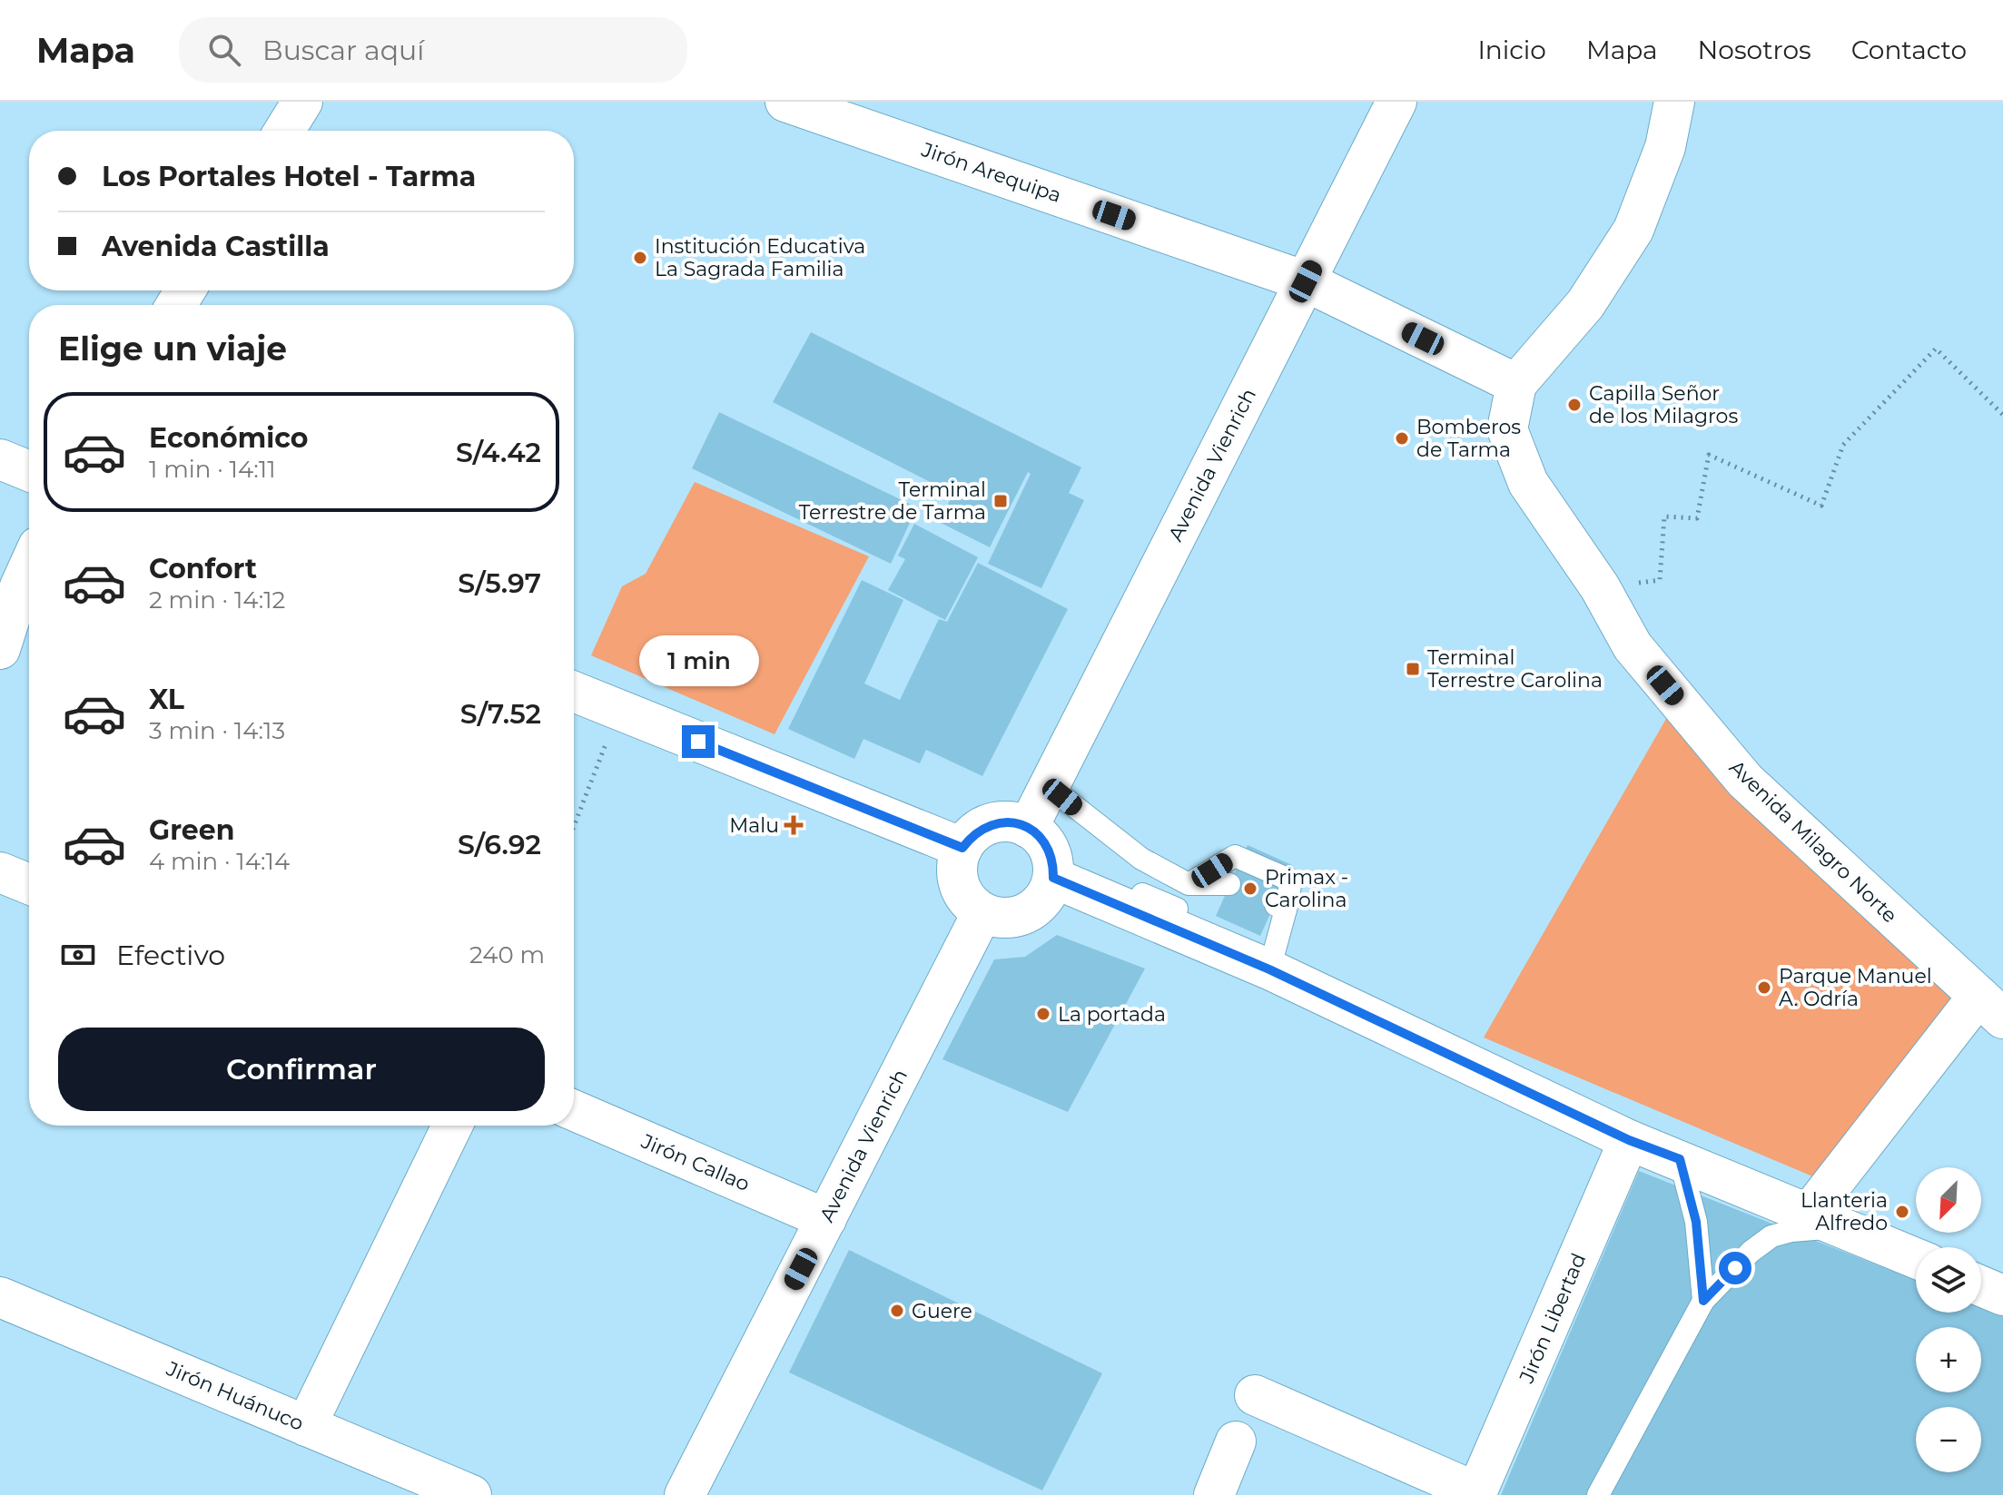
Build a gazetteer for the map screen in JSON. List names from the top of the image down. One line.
{"streets":{"main road":["Jirón Arequipa","Avenida Vienrich","Avenida Milagro Norte","Jirón Callao","Jirón Libertad","Jirón Huánuco"]},"crossings":[["Jirón Arequipa","Avenida Vienrich"],["Jirón Arequipa","Avenida Milagro Norte"],["Avenida Vienrich","Jirón Callao"]],"places":{"other":["Institución Educativa La Sagrada Familia","Capilla Señor de los Milagros","Bomberos de Tarma","Primax - Carolina","Parque Manuel A. Odría","La portada","Llanteria Alfredo","Guere"],"transit":["Terminal Terrestre de Tarma","Terminal Terrestre Carolina"],"health":["Malu"]},"north":"bottom left","page":{"header":"Mapa","search":"Buscar aquí","nav":["Inicio","Mapa","Nosotros","Contacto"],"banner":["Los Portales Hotel - Tarma","Avenida Castilla"],"heading":"Elige un viaje","list":[{"name":"Económico","note":"1 min · 14:11","value":"S/4.42"},{"name":"Confort","note":"2 min · 14:12","value":"S/5.97"},{"name":"XL","note":"3 min · 14:13","value":"S/7.52"},{"name":"Green","note":"4 min · 14:14","value":"S/6.92"}],"bubble":"1 min","pay":["Efectivo","240 m"],"buttons":"Confirmar","map_buttons":["+","−"]}}
